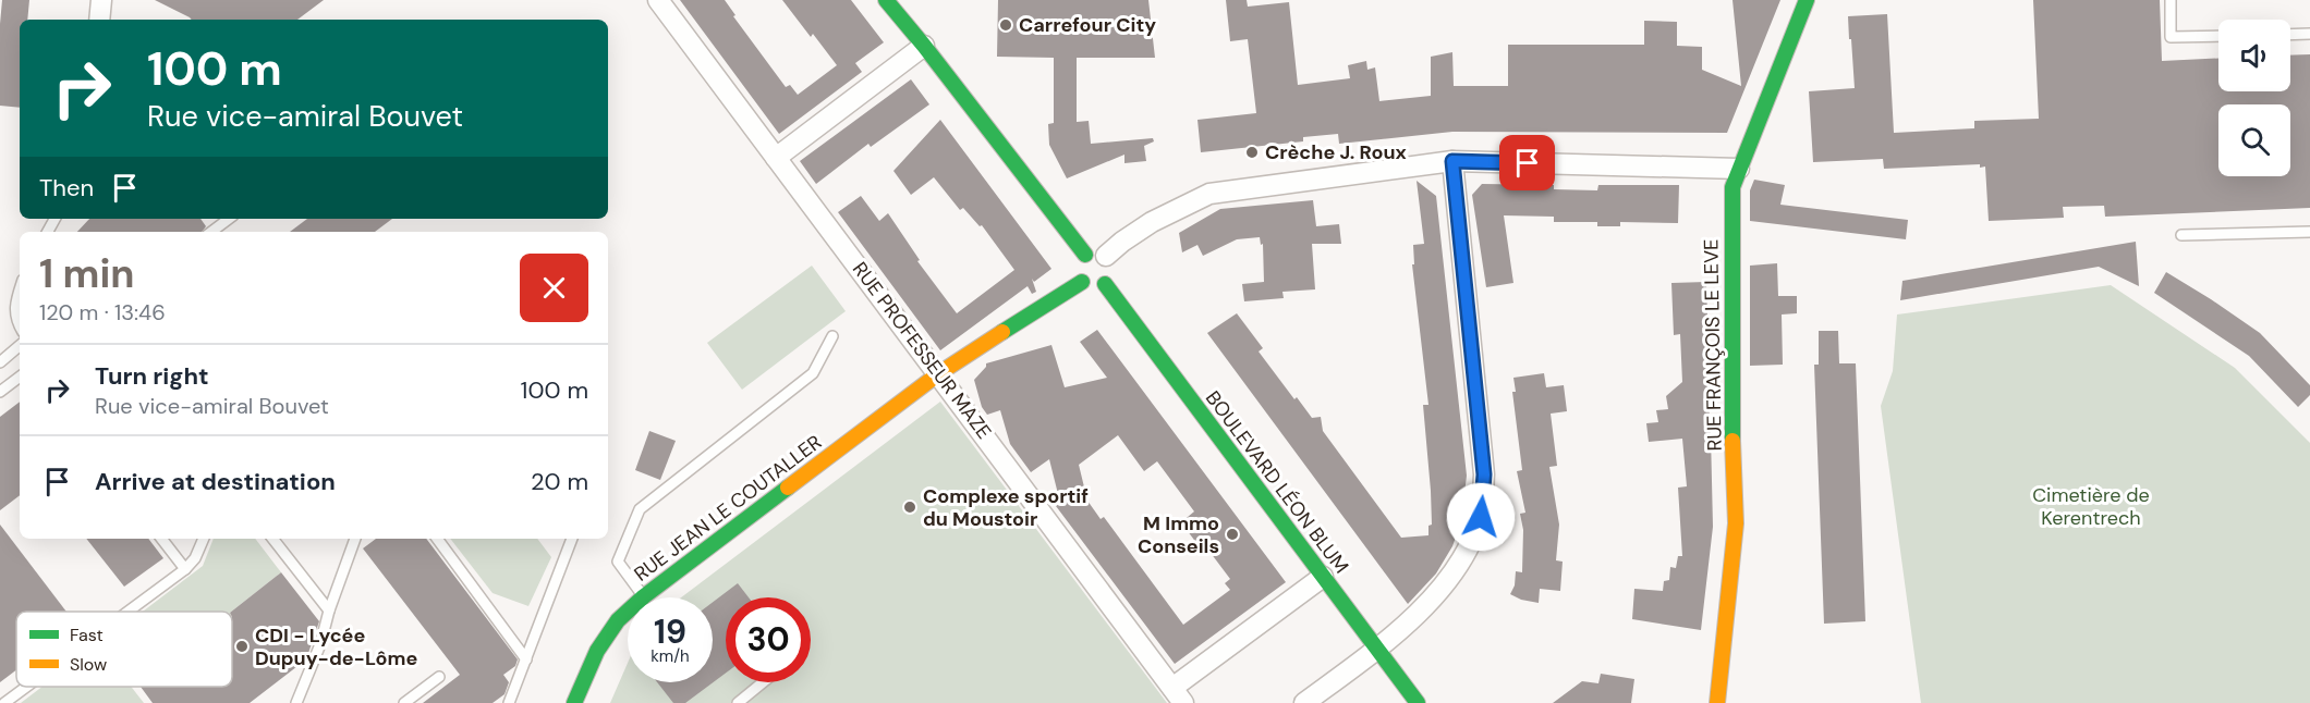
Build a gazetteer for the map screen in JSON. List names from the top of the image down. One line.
{"streets":{"street":["RUE FRANÇOIS LE LEVE","RUE PROFESSEUR MAZE","BOULEVARD LÉON BLUM","RUE JEAN LE COUTALLER"]},"crossings":[["RUE PROFESSEUR MAZE","RUE JEAN LE COUTALLER"],["BOULEVARD LÉON BLUM","RUE JEAN LE COUTALLER"]],"parks":["Cimetière de Kerentrech"],"places":["Carrefour City","Crèche J. Roux","Complexe sportif du Moustoir","M Immo Conseils","CDI - Lycée Dupuy-de-Lôme"],"legend":["Fast","Slow"],"page":{"turn":["100 m","Rue vice-amiral Bouvet"],"then":"Then","heading":["1 min","120 m · 13:46"],"list":[{"name":"Turn right","note":"Rue vice-amiral Bouvet","value":"100 m"},{"name":"Arrive at destination","value":"20 m"}],"speed":"19 km/h","limit":"30"}}
